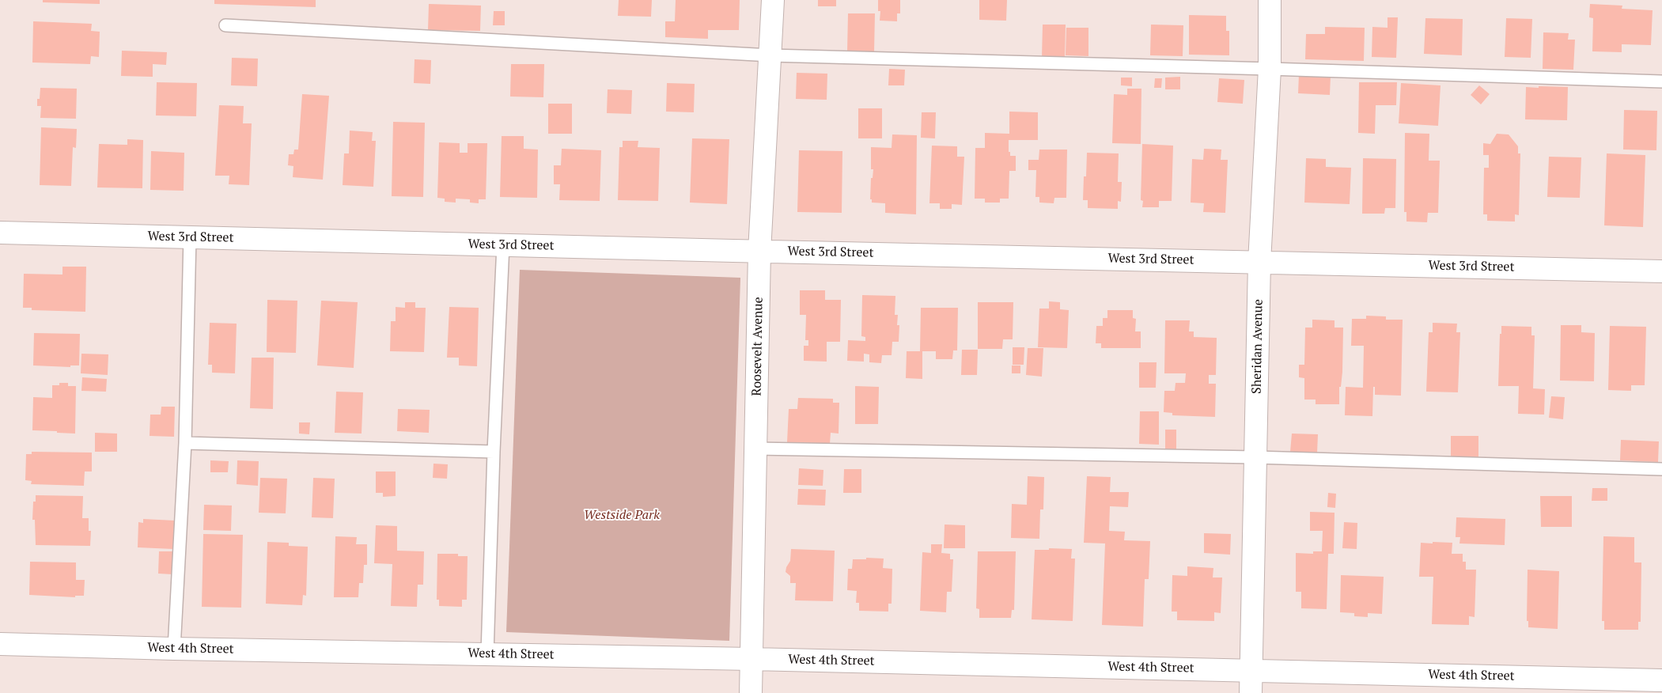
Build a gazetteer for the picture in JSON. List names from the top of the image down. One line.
{"streets":{"street":["West 3rd Street","Roosevelt Avenue","Sheridan Avenue","West 4th Street"]},"crossings":[["West 3rd Street","Roosevelt Avenue"],["West 3rd Street","Sheridan Avenue"],["Roosevelt Avenue","West 4th Street"],["Sheridan Avenue","West 4th Street"]],"parks":["Westside Park"]}
